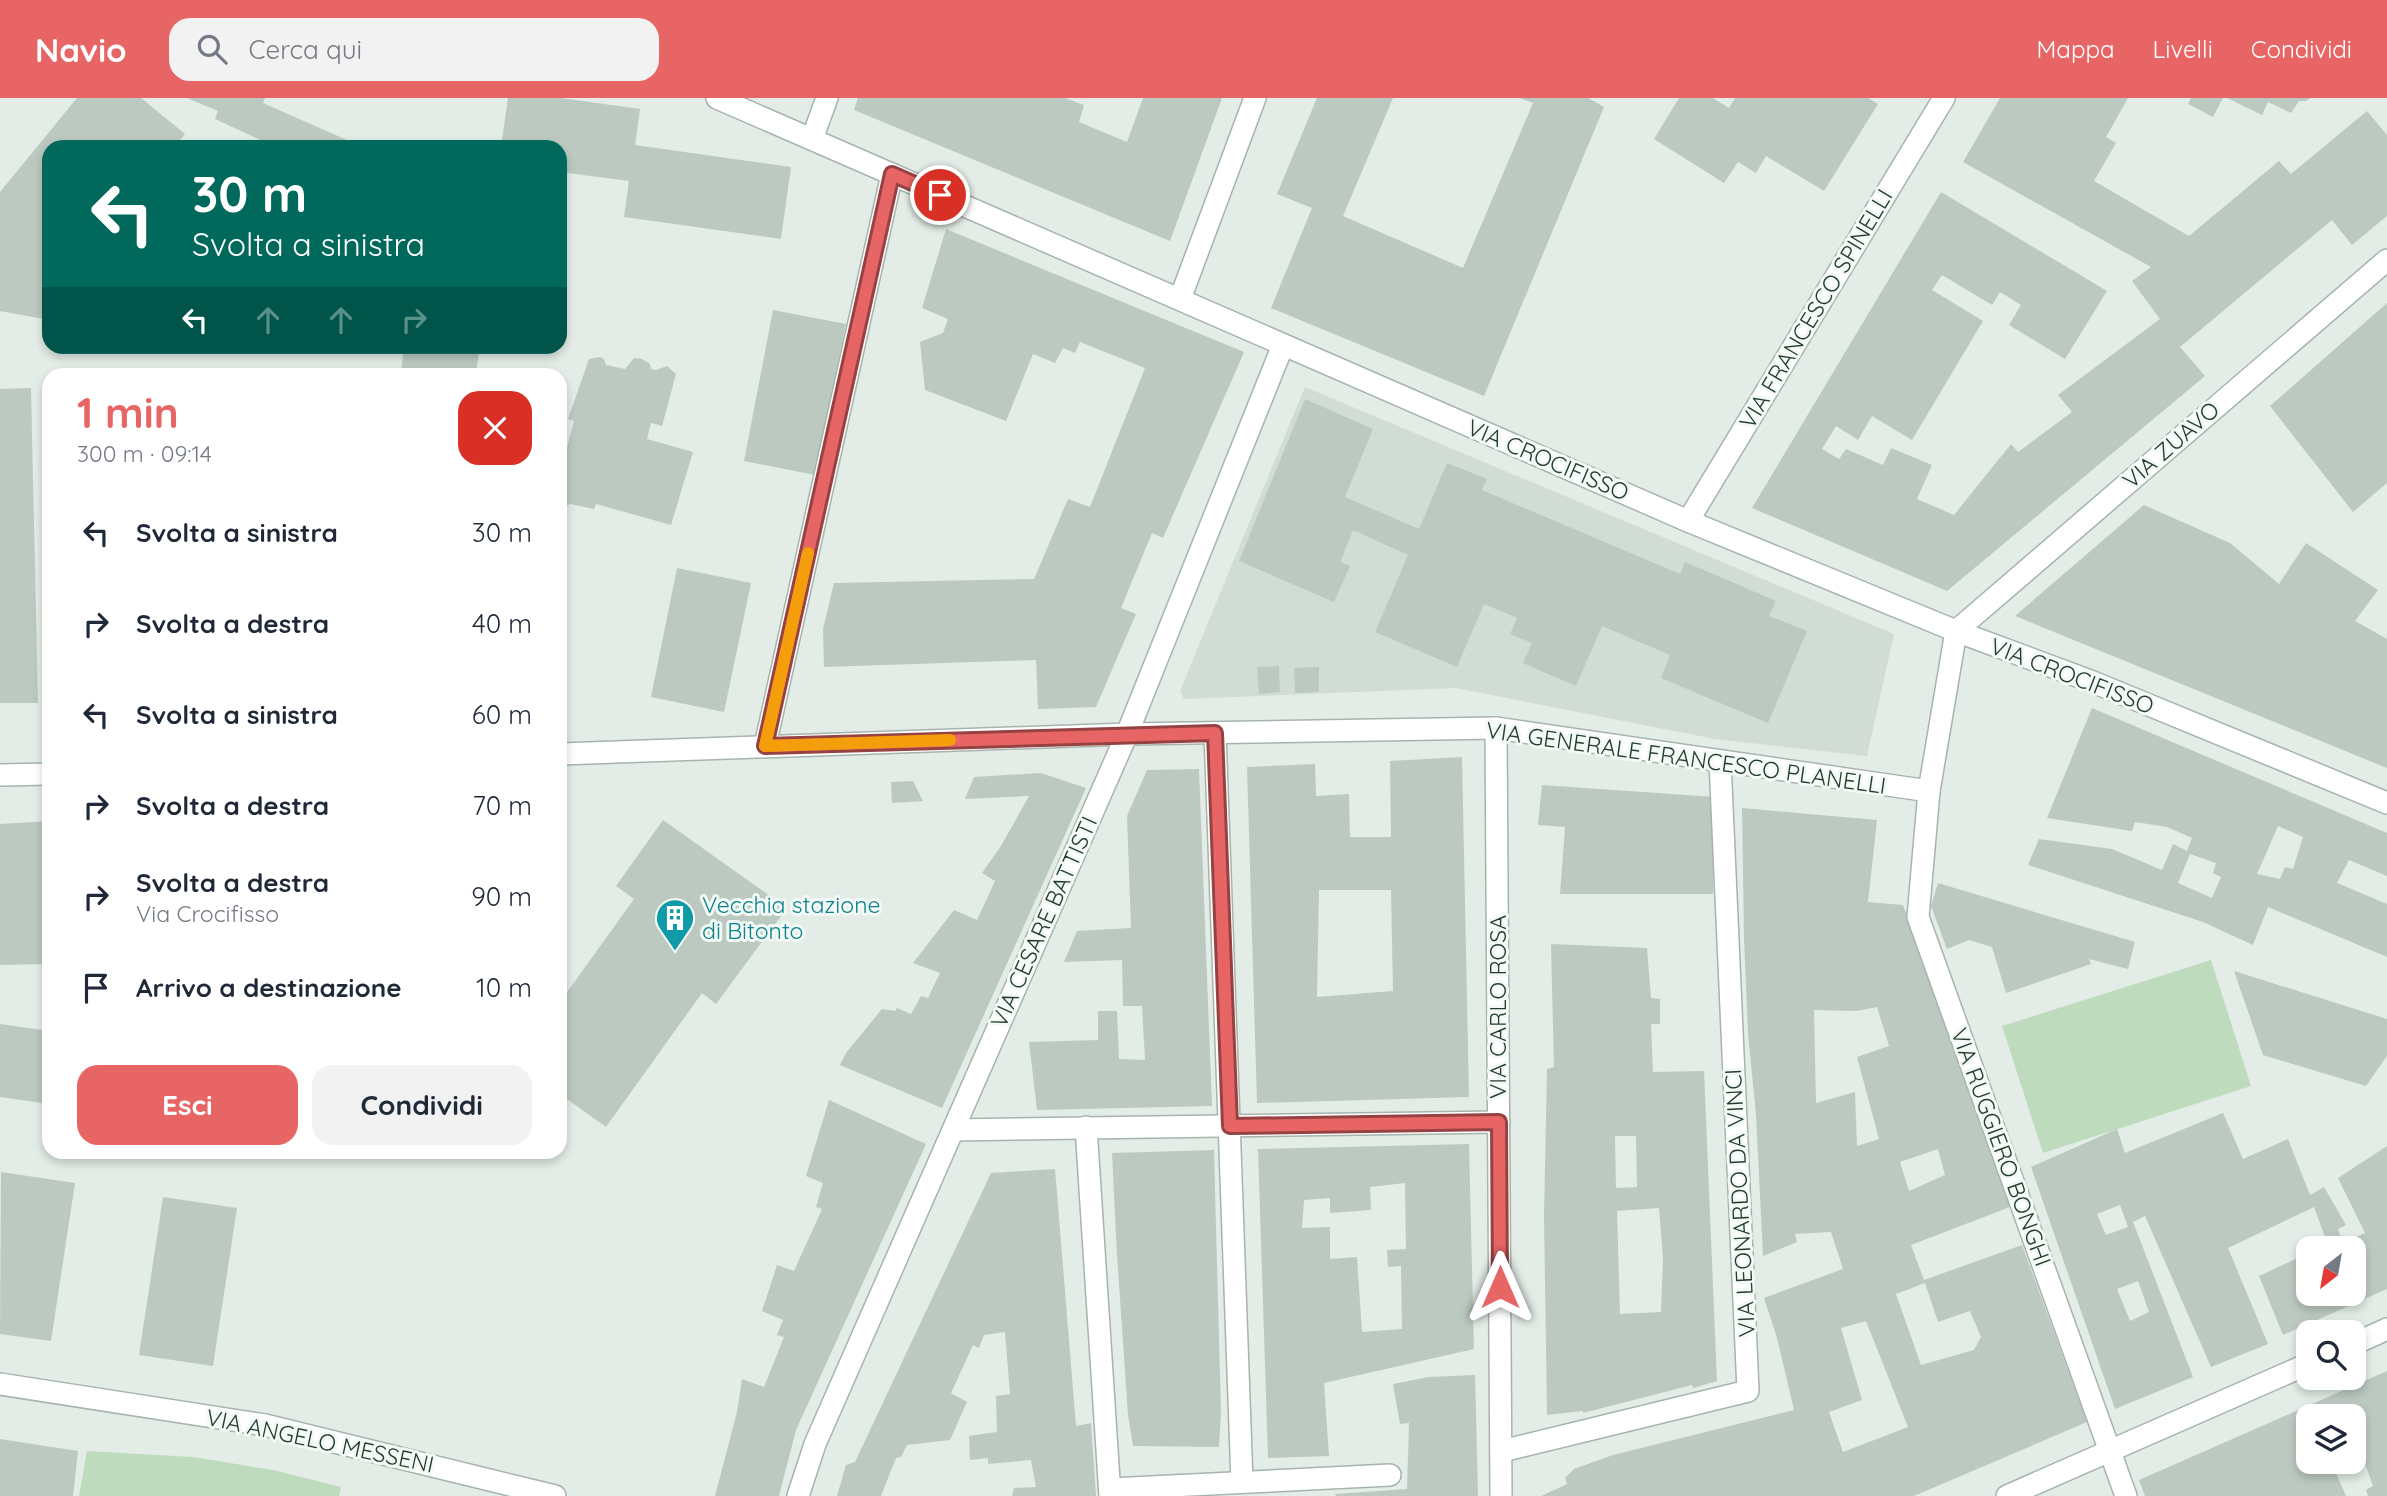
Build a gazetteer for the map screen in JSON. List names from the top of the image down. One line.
{"streets":{"street":["VIA FRANCESCO SPINELLI","VIA ZUAVO","VIA CROCIFISSO","VIA GENERALE FRANCESCO PLANELLI","VIA CESARE BATTISTI","VIA CARLO ROSA","VIA RUGGIERO BONGHI","VIA LEONARDO DA VINCI","VIA ANGELO MESSENI"]},"crossings":[["VIA FRANCESCO SPINELLI","VIA CROCIFISSO"],["VIA ZUAVO","VIA CROCIFISSO"],["VIA ZUAVO","VIA RUGGIERO BONGHI"],["VIA CROCIFISSO","VIA CESARE BATTISTI"],["VIA CROCIFISSO","VIA RUGGIERO BONGHI"],["VIA GENERALE FRANCESCO PLANELLI","VIA CESARE BATTISTI"],["VIA GENERALE FRANCESCO PLANELLI","VIA CARLO ROSA"],["VIA GENERALE FRANCESCO PLANELLI","VIA RUGGIERO BONGHI"],["VIA GENERALE FRANCESCO PLANELLI","VIA LEONARDO DA VINCI"],["VIA CARLO ROSA","VIA LEONARDO DA VINCI"]],"places":{"building":["Vecchia stazione di Bitonto"]},"north":"bottom left","page":{"header":"Navio","search":"Cerca qui","nav":["Mappa","Livelli","Condividi"],"turn":["30 m","Svolta a sinistra"],"heading":["1 min","300 m · 09:14"],"list":[{"name":"Svolta a sinistra","value":"30 m"},{"name":"Svolta a destra","value":"40 m"},{"name":"Svolta a sinistra","value":"60 m"},{"name":"Svolta a destra","value":"70 m"},{"name":"Svolta a destra","note":"Via Crocifisso","value":"90 m"},{"name":"Arrivo a destinazione","value":"10 m"}],"buttons":["Esci","Condividi"]}}
